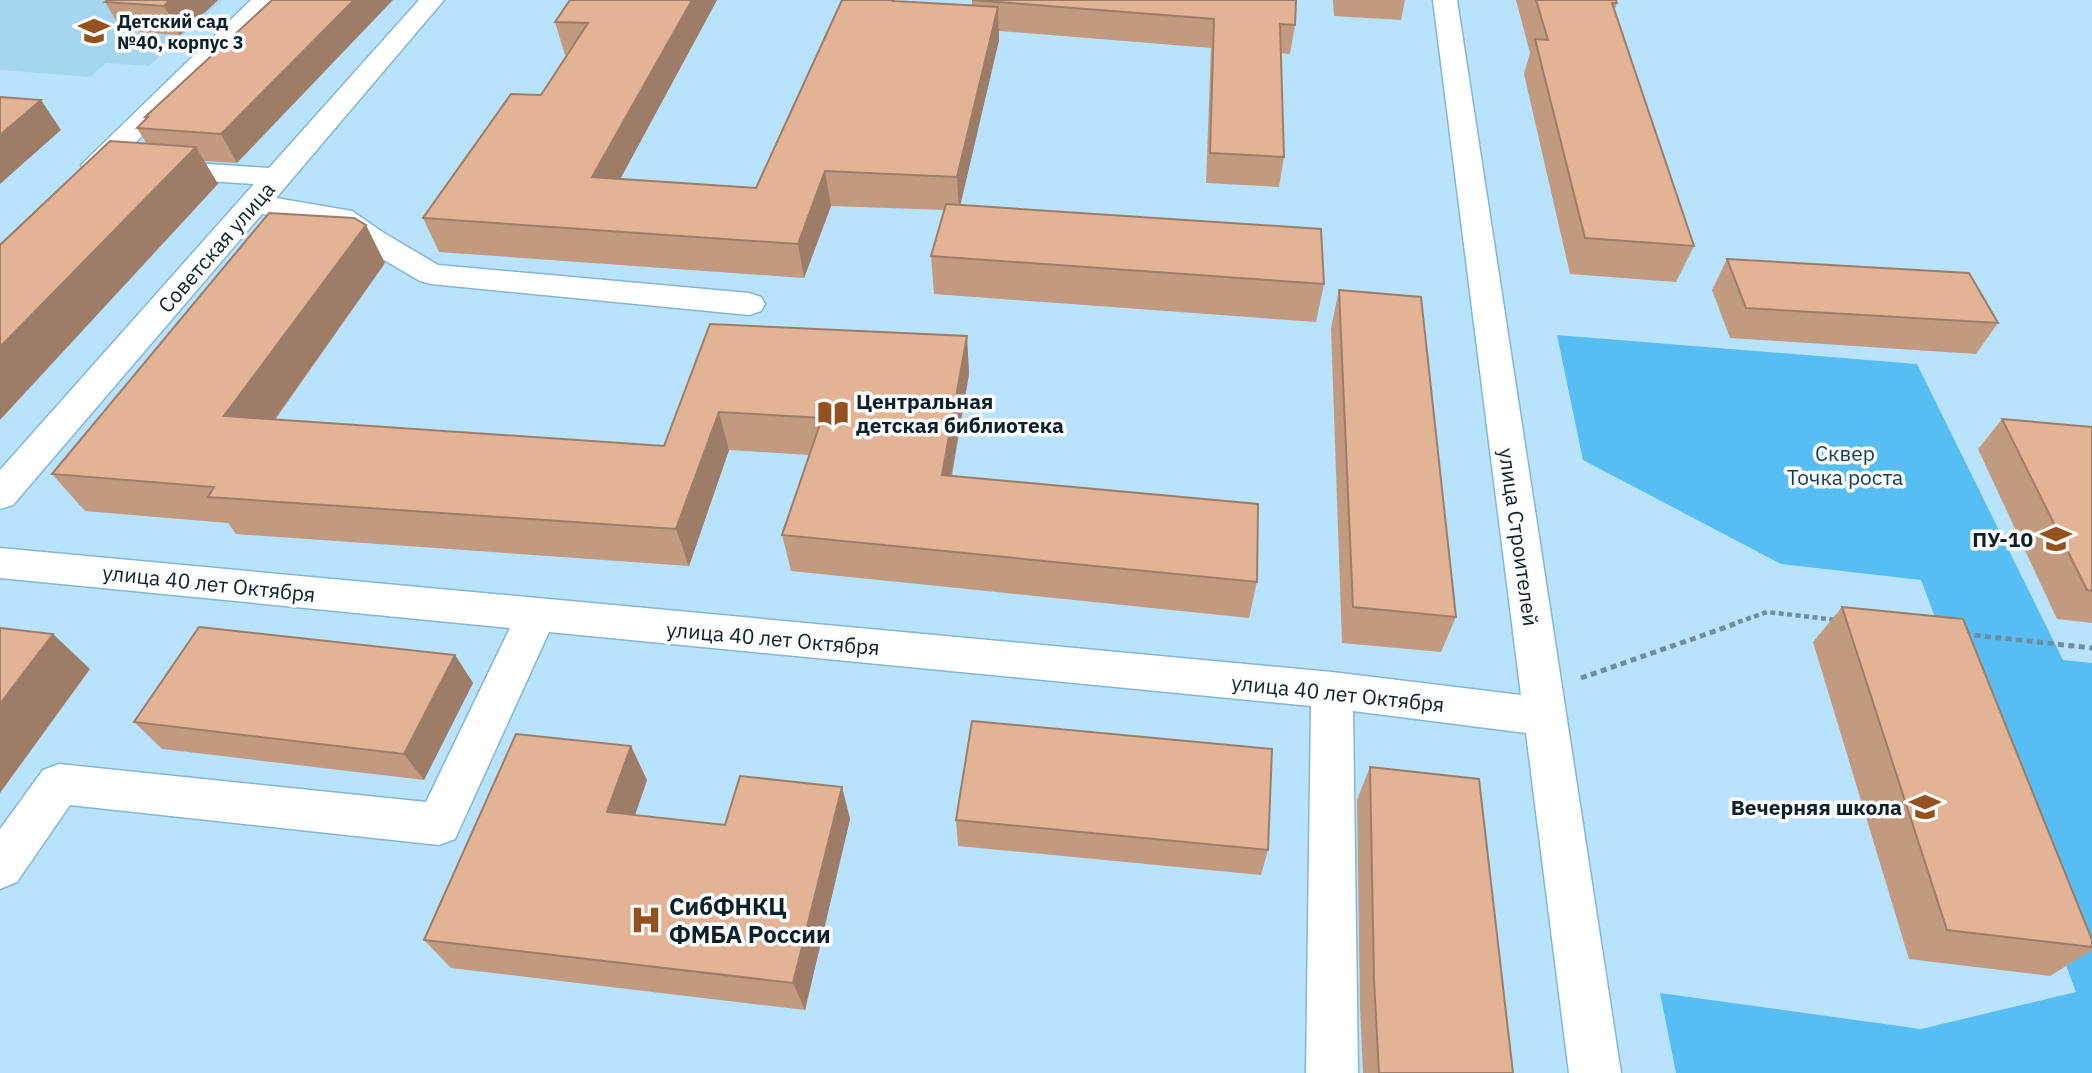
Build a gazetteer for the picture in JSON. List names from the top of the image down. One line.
{"streets":{"street":["Советская улица","улица Строителей","улица 40 лет Октября"]},"crossings":[["улица Строителей","улица 40 лет Октября"]],"parks":["Сквер Точка роста"],"places":{"school or university":["Детский сад №40, корпус 3","ПУ-10","Вечерняя школа"],"library":["Центральная детская библиотека"],"hospital":["СибФНКЦ ФМБА России"]}}
